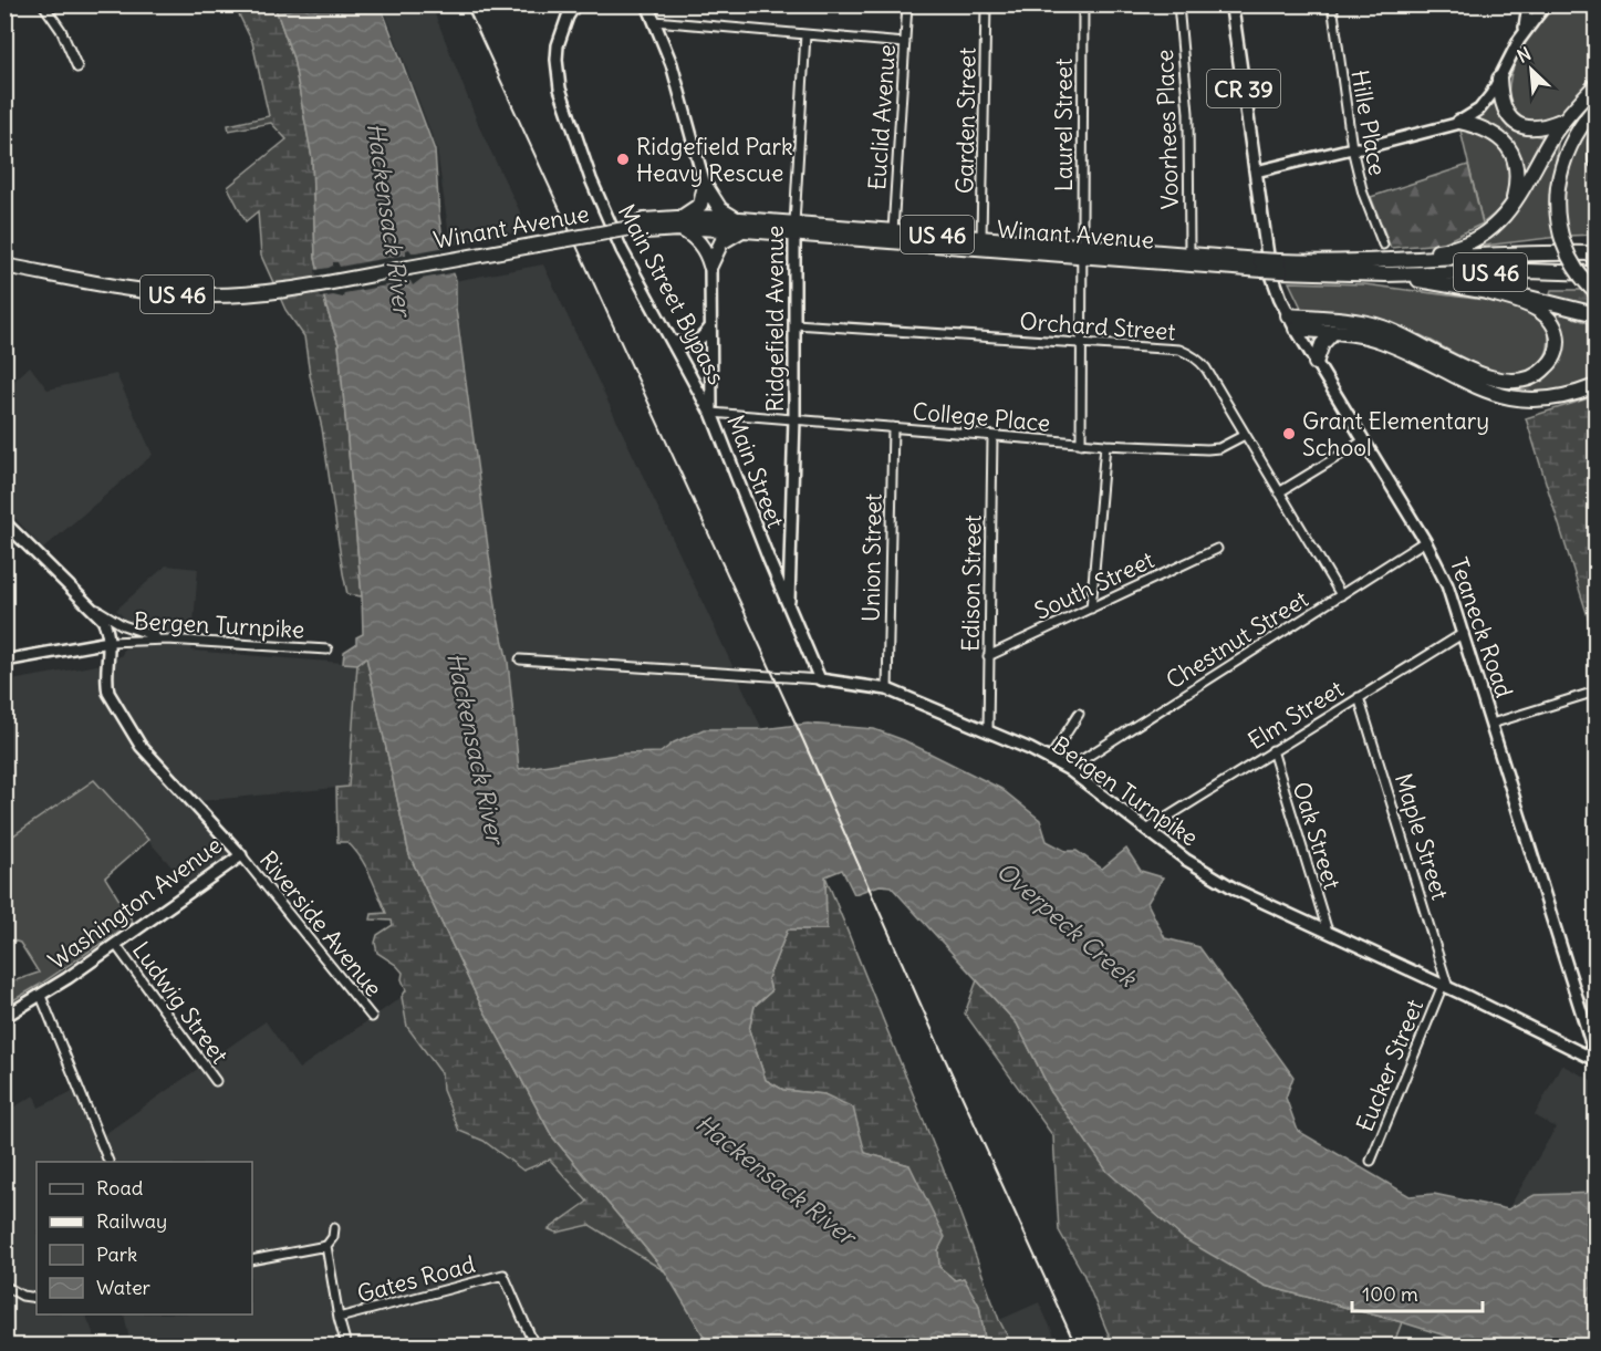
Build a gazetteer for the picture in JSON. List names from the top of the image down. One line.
{"streets":{"highway":["Winant Avenue","US 46"],"main road":["CR 39","Teaneck Road"],"street":["Euclid Avenue","Garden Street","Hille Place","Laurel Street","Voorhees Place","Main Street Bypass","Ridgefield Avenue","Orchard Street","College Place","Main Street","Union Street","Edison Street","South Street","Bergen Turnpike","Chestnut Street","Elm Street","Oak Street","Maple Street","Washington Avenue","Riverside Avenue","Ludwig Street","Eucker Street","Gates Road"]},"crossings":[["Euclid Avenue","Winant Avenue"],["Garden Street","Winant Avenue"],["Laurel Street","Winant Avenue"],["Laurel Street","Orchard Street"],["Laurel Street","College Place"],["Voorhees Place","Winant Avenue"],["Voorhees Place","US 46"],["Winant Avenue","US 46"],["Winant Avenue","Ridgefield Avenue"],["Main Street Bypass","College Place"],["Main Street Bypass","Main Street"],["Ridgefield Avenue","Orchard Street"],["Ridgefield Avenue","College Place"],["Ridgefield Avenue","Main Street"],["Orchard Street","College Place"],["Orchard Street","Chestnut Street"],["College Place","Main Street"],["College Place","Union Street"],["College Place","Edison Street"],["Main Street","Bergen Turnpike"],["Union Street","Bergen Turnpike"],["Edison Street","South Street"],["Edison Street","Bergen Turnpike"],["Bergen Turnpike","Teaneck Road"],["Bergen Turnpike","Chestnut Street"],["Bergen Turnpike","Elm Street"],["Bergen Turnpike","Oak Street"],["Bergen Turnpike","Maple Street"],["Bergen Turnpike","Washington Avenue"],["Bergen Turnpike","Eucker Street"],["Teaneck Road","Chestnut Street"],["Teaneck Road","Elm Street"],["Elm Street","Oak Street"],["Elm Street","Maple Street"],["Maple Street","Eucker Street"],["Washington Avenue","Riverside Avenue"],["Washington Avenue","Ludwig Street"]],"water":["Hackensack River","Overpeck Creek"],"places":["Ridgefield Park Heavy Rescue","Grant Elementary School"],"legend":["Road","Railway","Park","Water"],"scale_bar":"100 m","north":"top left"}
